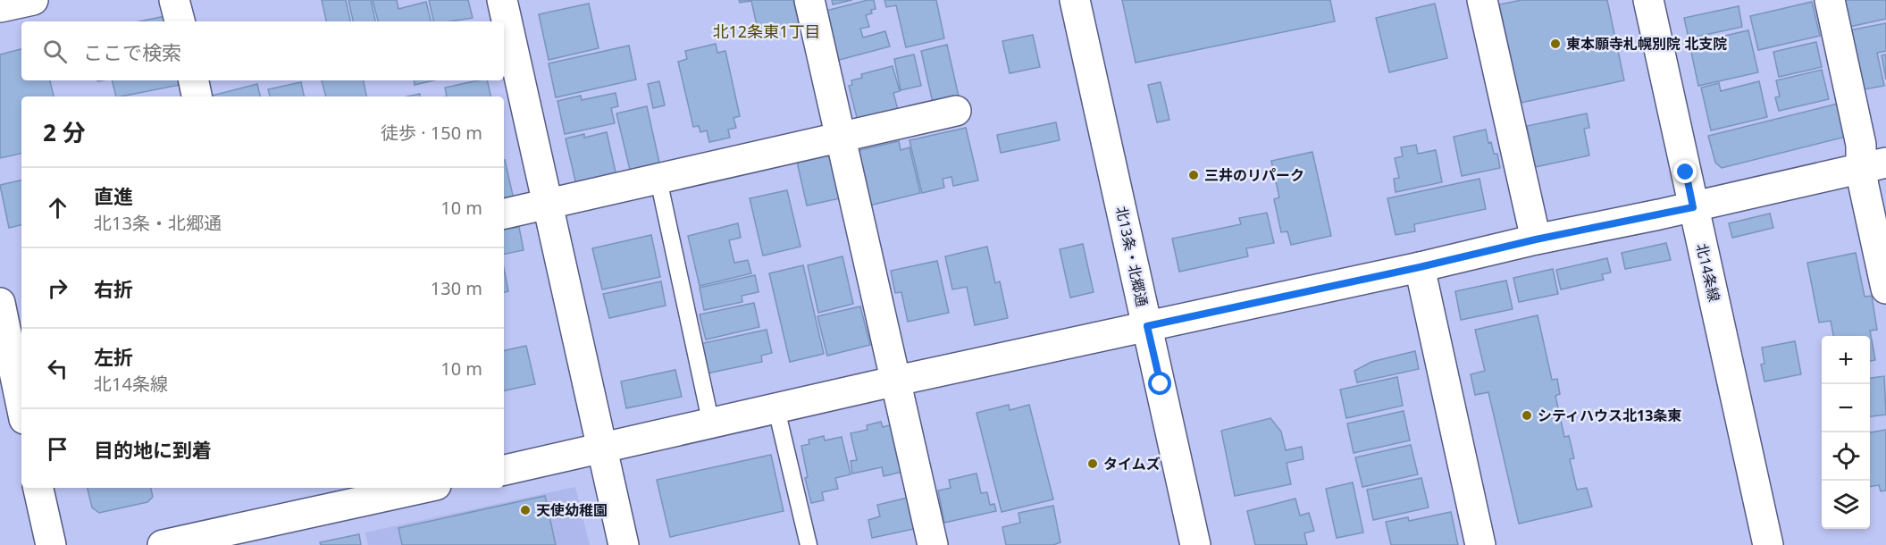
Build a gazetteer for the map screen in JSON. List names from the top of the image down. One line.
{"streets":{"main road":["北13条・北郷通","北14条線"]},"districts":["北12条東1丁目"],"places":["東本願寺札幌別院 北支院","三井のリパーク","シティハウス北13条東","タイムズ","天使幼稚園"],"page":{"search":"ここで検索","heading":["2 分","徒歩 · 150 m"],"list":[["直進","北13条・北郷通","10 m"],["右折","130 m"],["左折","北14条線","10 m"],"目的地に到着"],"map_buttons":["+","−"]}}
